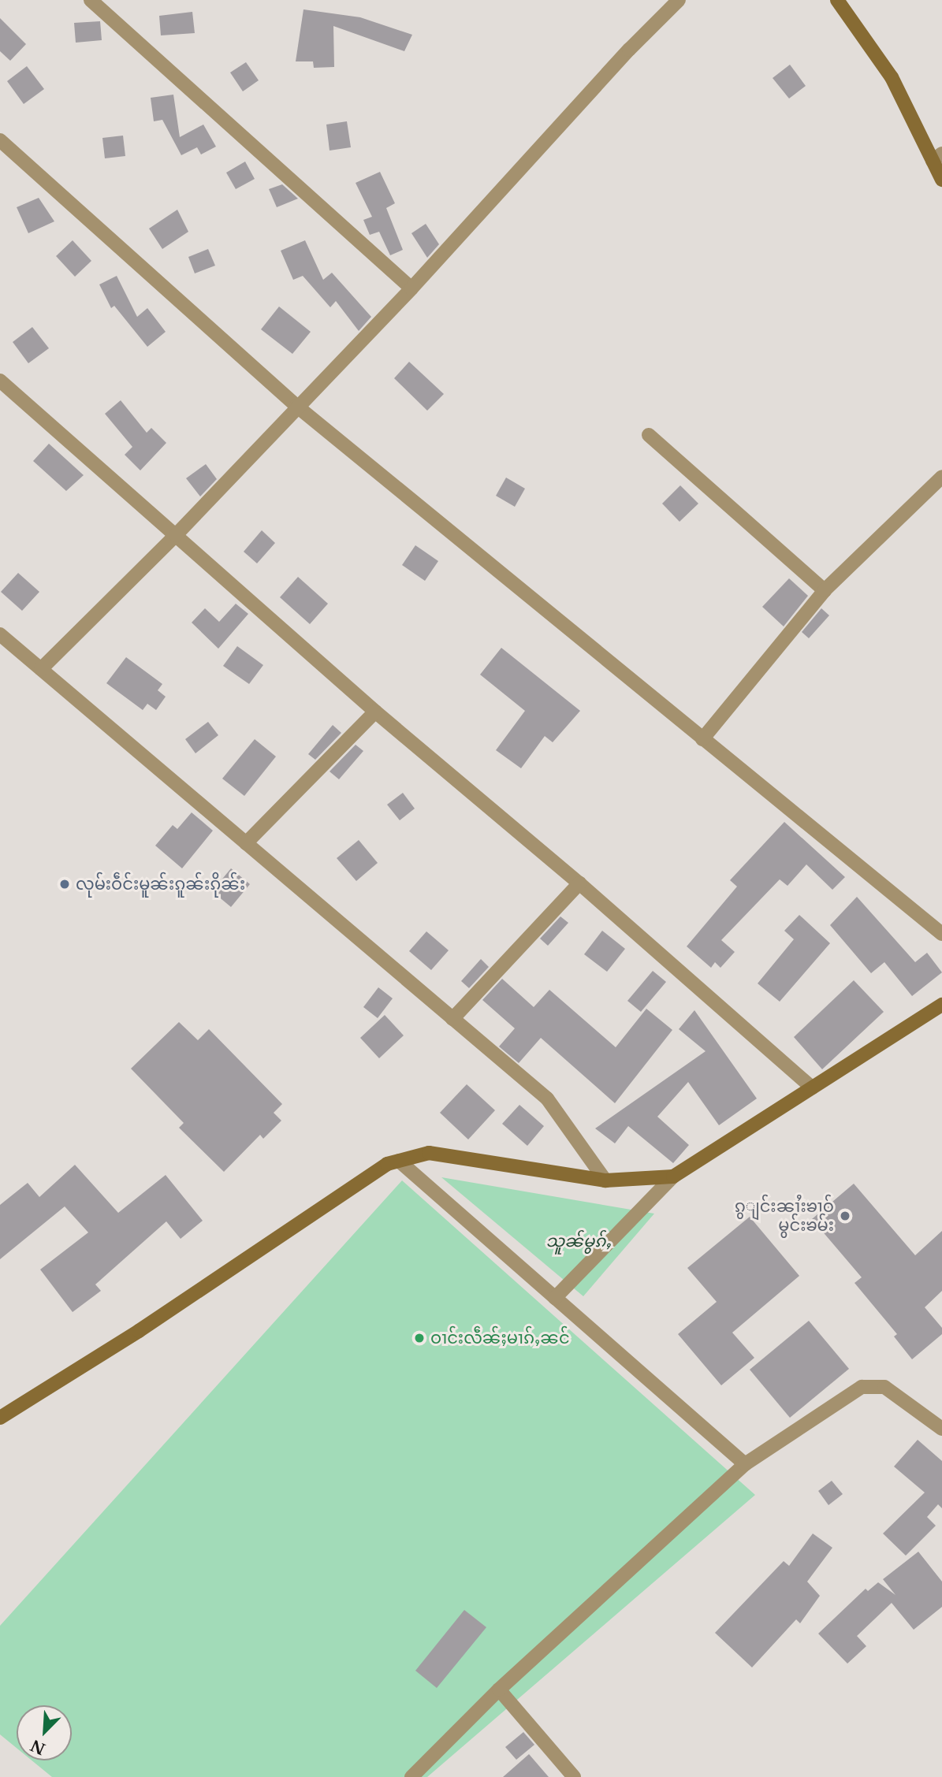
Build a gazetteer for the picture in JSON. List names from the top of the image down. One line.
{"parks":["သူၼ်မွၵ်ႇ"],"places":["လုမ်းဝဵင်းမူၼ်းၵူၼ်းၵိုၼ်း","ၵွျင်းၼၢႆးၶၢဝ် မွင်းၶမ်း","ဝၢင်းလဵၼ်ႈမၢၵ်ႇၼင်"],"north":"bottom left"}
